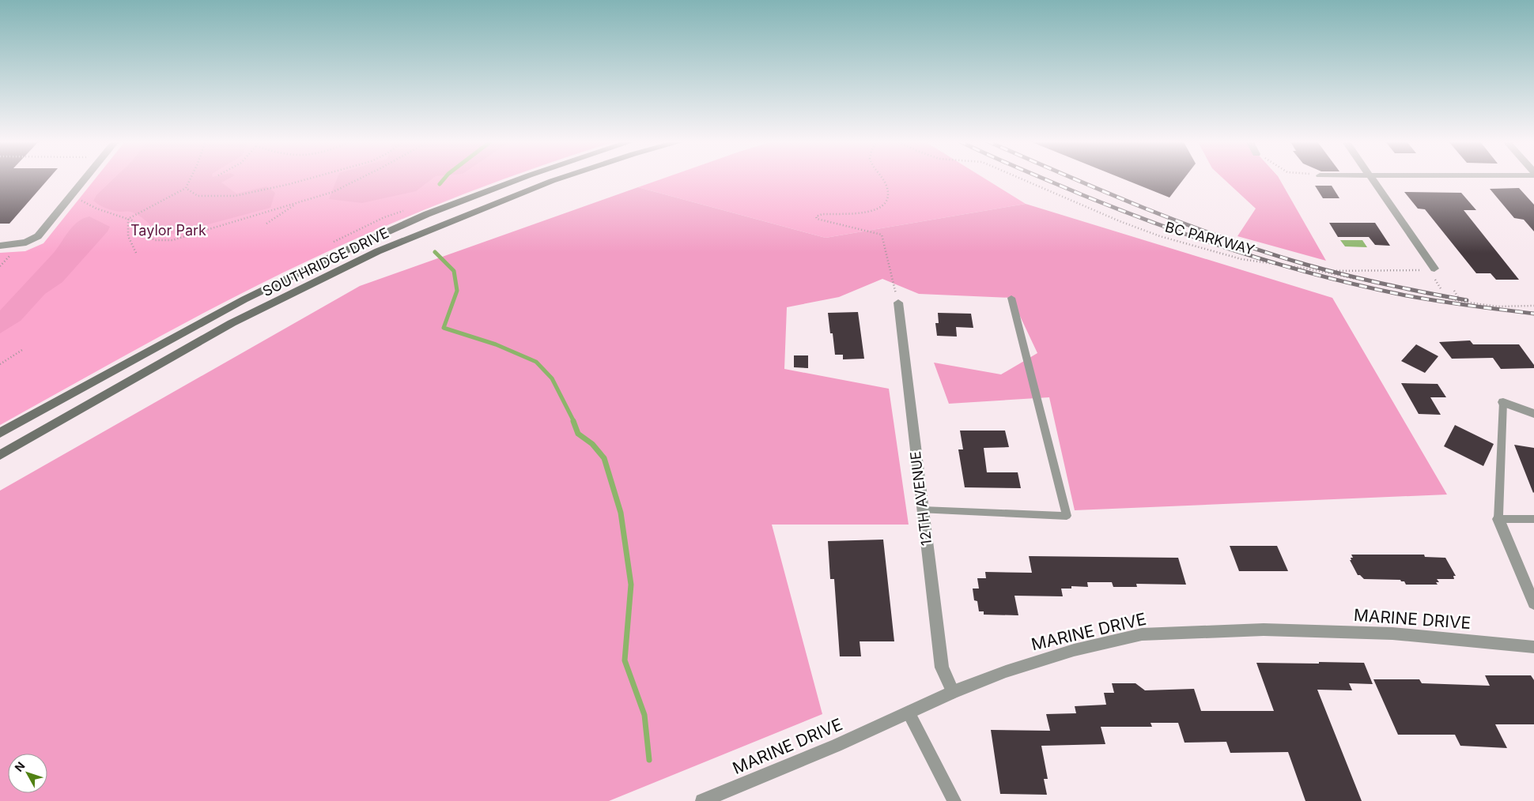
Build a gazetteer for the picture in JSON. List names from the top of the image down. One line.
{"streets":{"main road":["SOUTHRIDGE DRIVE"],"street":["12TH AVENUE","MARINE DRIVE"],"path":["BC PARKWAY"]},"crossings":[["12TH AVENUE","MARINE DRIVE"]],"parks":["Taylor Park"],"north":"top left"}
